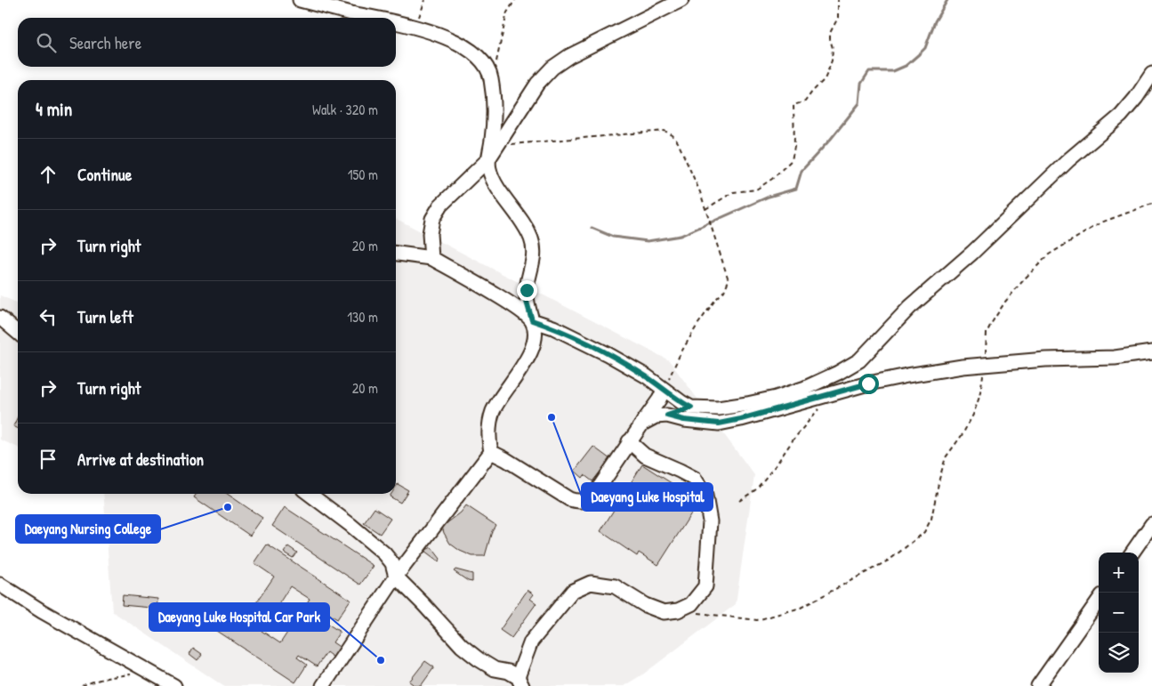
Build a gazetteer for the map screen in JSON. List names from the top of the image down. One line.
{"places":["Daeyang Luke Hospital","Daeyang Nursing College","Daeyang Luke Hospital Car Park"],"page":{"search":"Search here","heading":["4 min","Walk · 320 m"],"list":[["Continue","150 m"],["Turn right","20 m"],["Turn left","130 m"],["Turn right","20 m"],"Arrive at destination"],"map_buttons":["+","−"]}}
